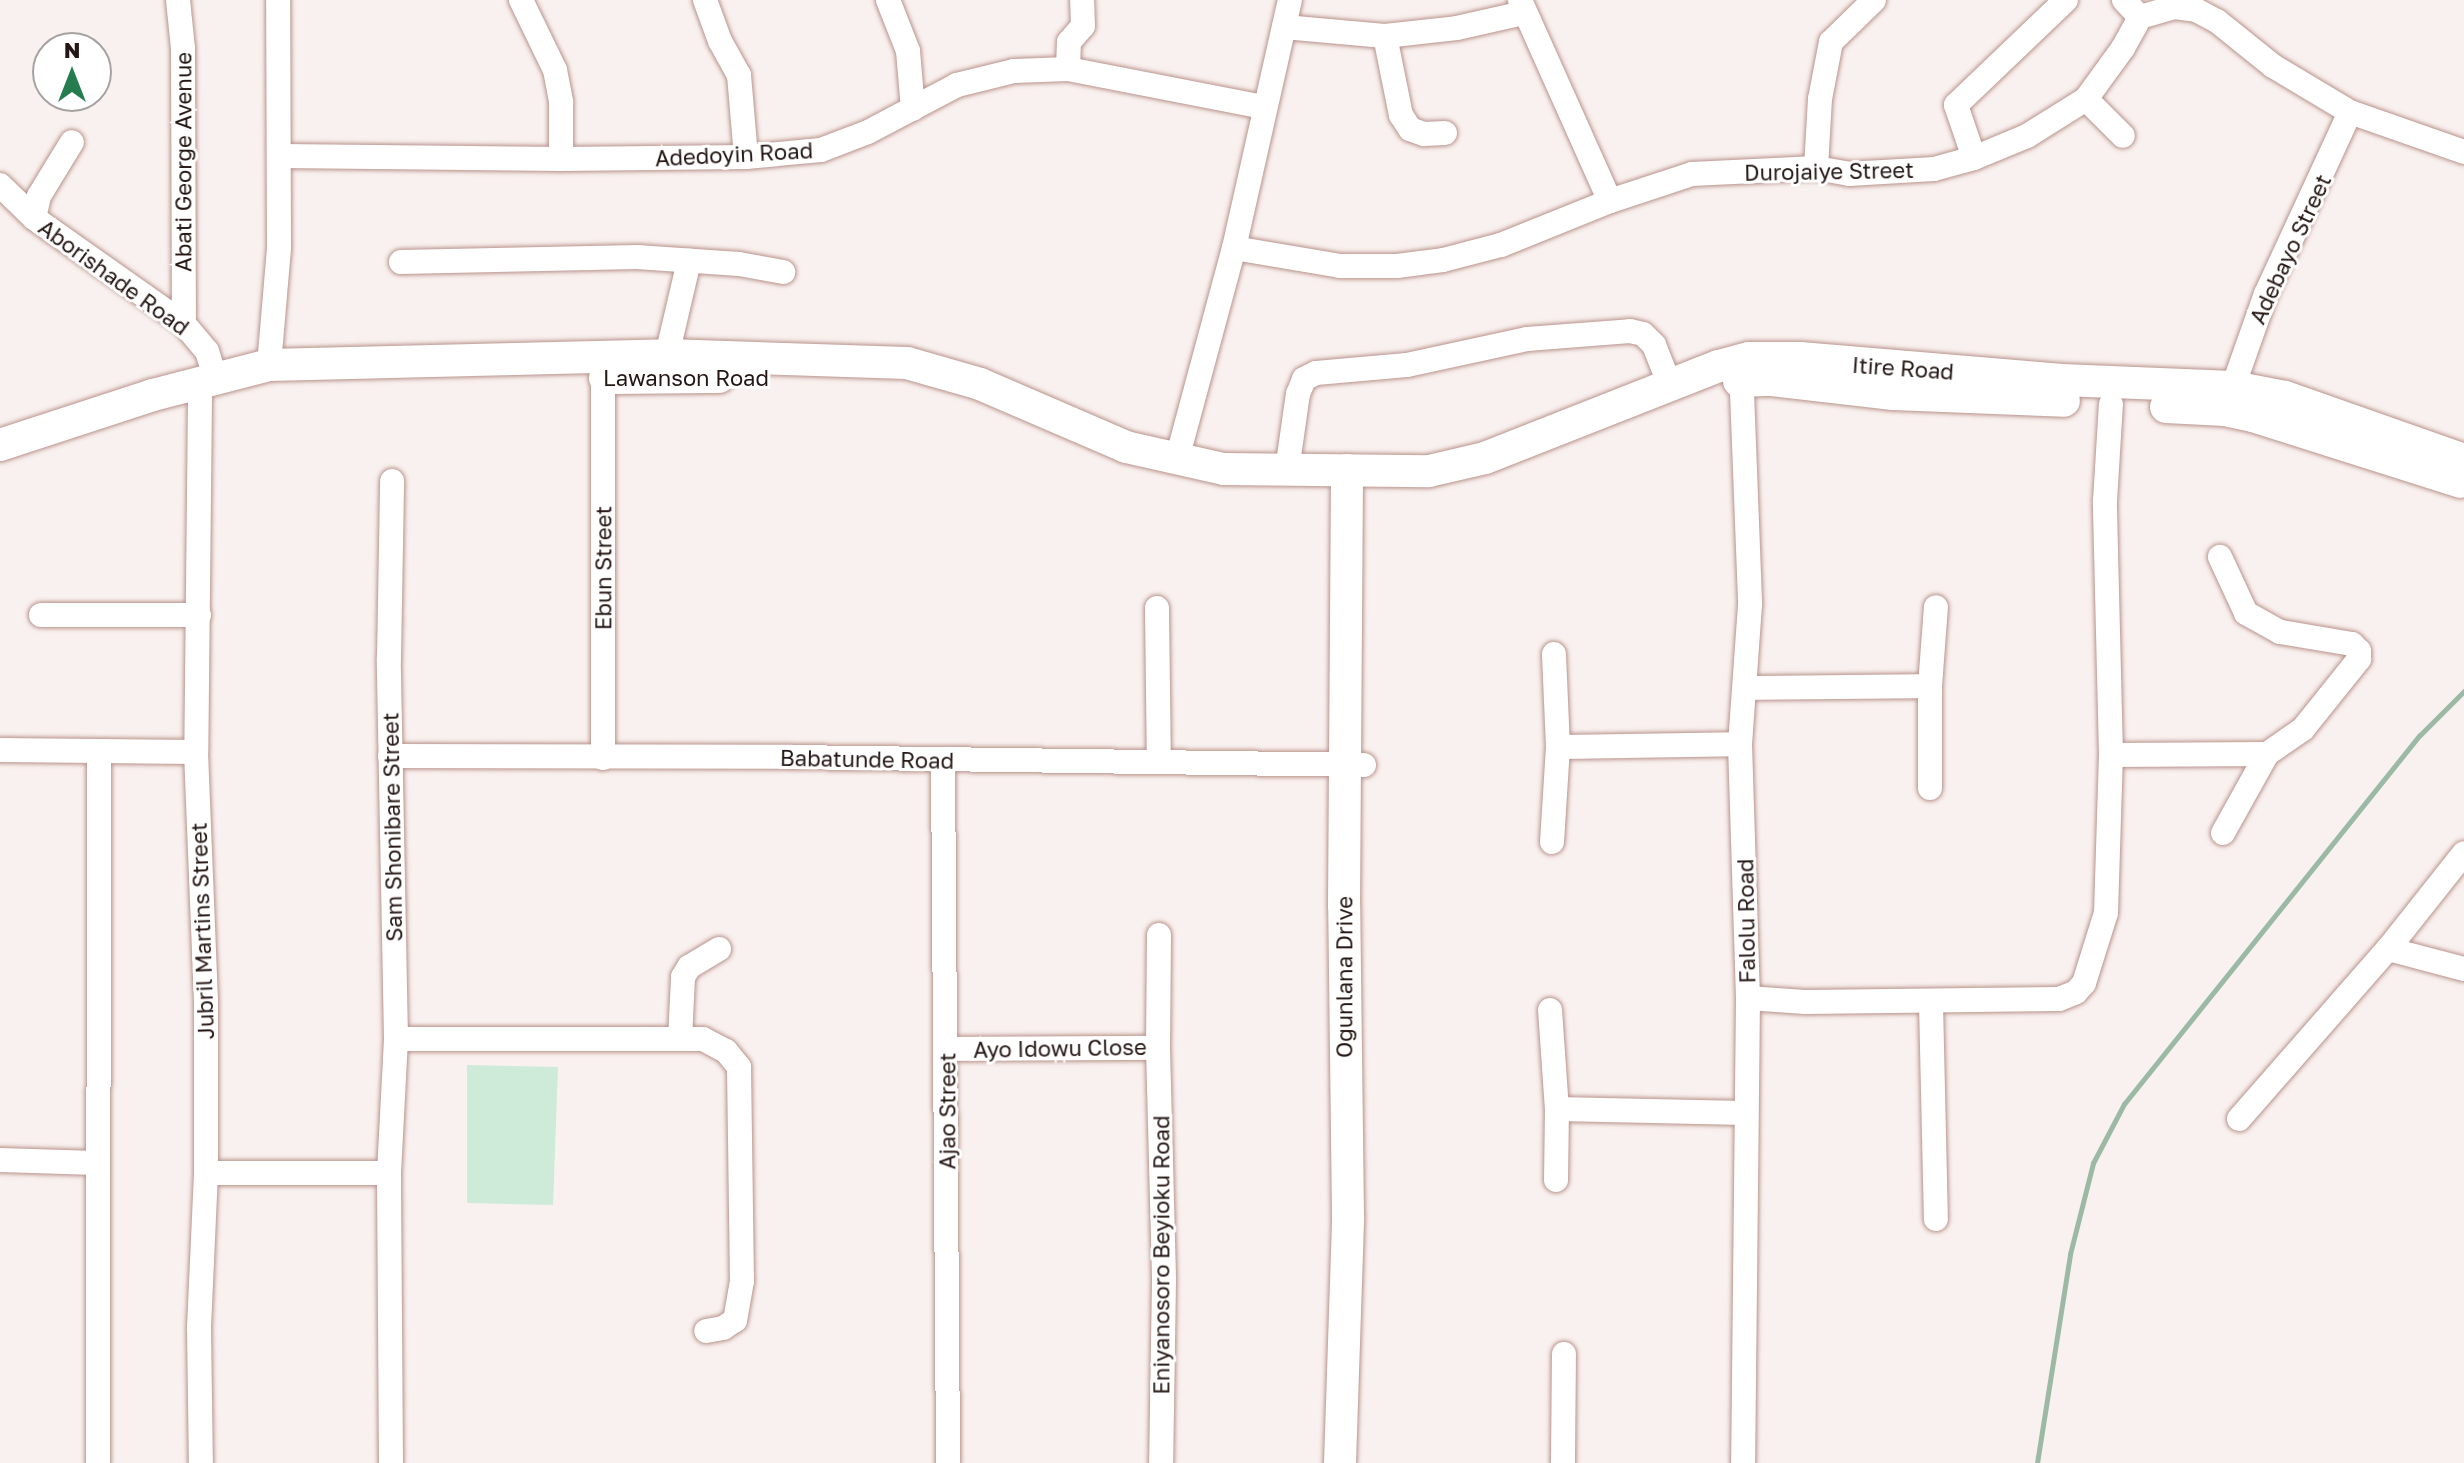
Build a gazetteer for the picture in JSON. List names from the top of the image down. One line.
{"streets":{"main road":["Itire Road","Lawanson Road","Ogunlana Drive"],"street":["Adedoyin Road","Abati George Avenue","Durojaiye Street","Adebayo Street","Aborishade Road","Ebun Street","Babatunde Road","Sam Shonibare Street","Falolu Road","Jubril Martins Street","Ayo Idowu Close","Ajao Street","Eniyanosoro Beyioku Road"]},"crossings":[["Abati George Avenue","Aborishade Road"],["Adebayo Street","Itire Road"],["Aborishade Road","Lawanson Road"],["Aborishade Road","Jubril Martins Street"],["Itire Road","Lawanson Road"],["Itire Road","Falolu Road"],["Itire Road","Ogunlana Drive"],["Lawanson Road","Ebun Street"],["Lawanson Road","Jubril Martins Street"],["Lawanson Road","Ogunlana Drive"],["Ebun Street","Babatunde Road"],["Babatunde Road","Sam Shonibare Street"],["Babatunde Road","Ogunlana Drive"],["Babatunde Road","Ajao Street"],["Ayo Idowu Close","Ajao Street"],["Ayo Idowu Close","Eniyanosoro Beyioku Road"]],"north":"top"}
